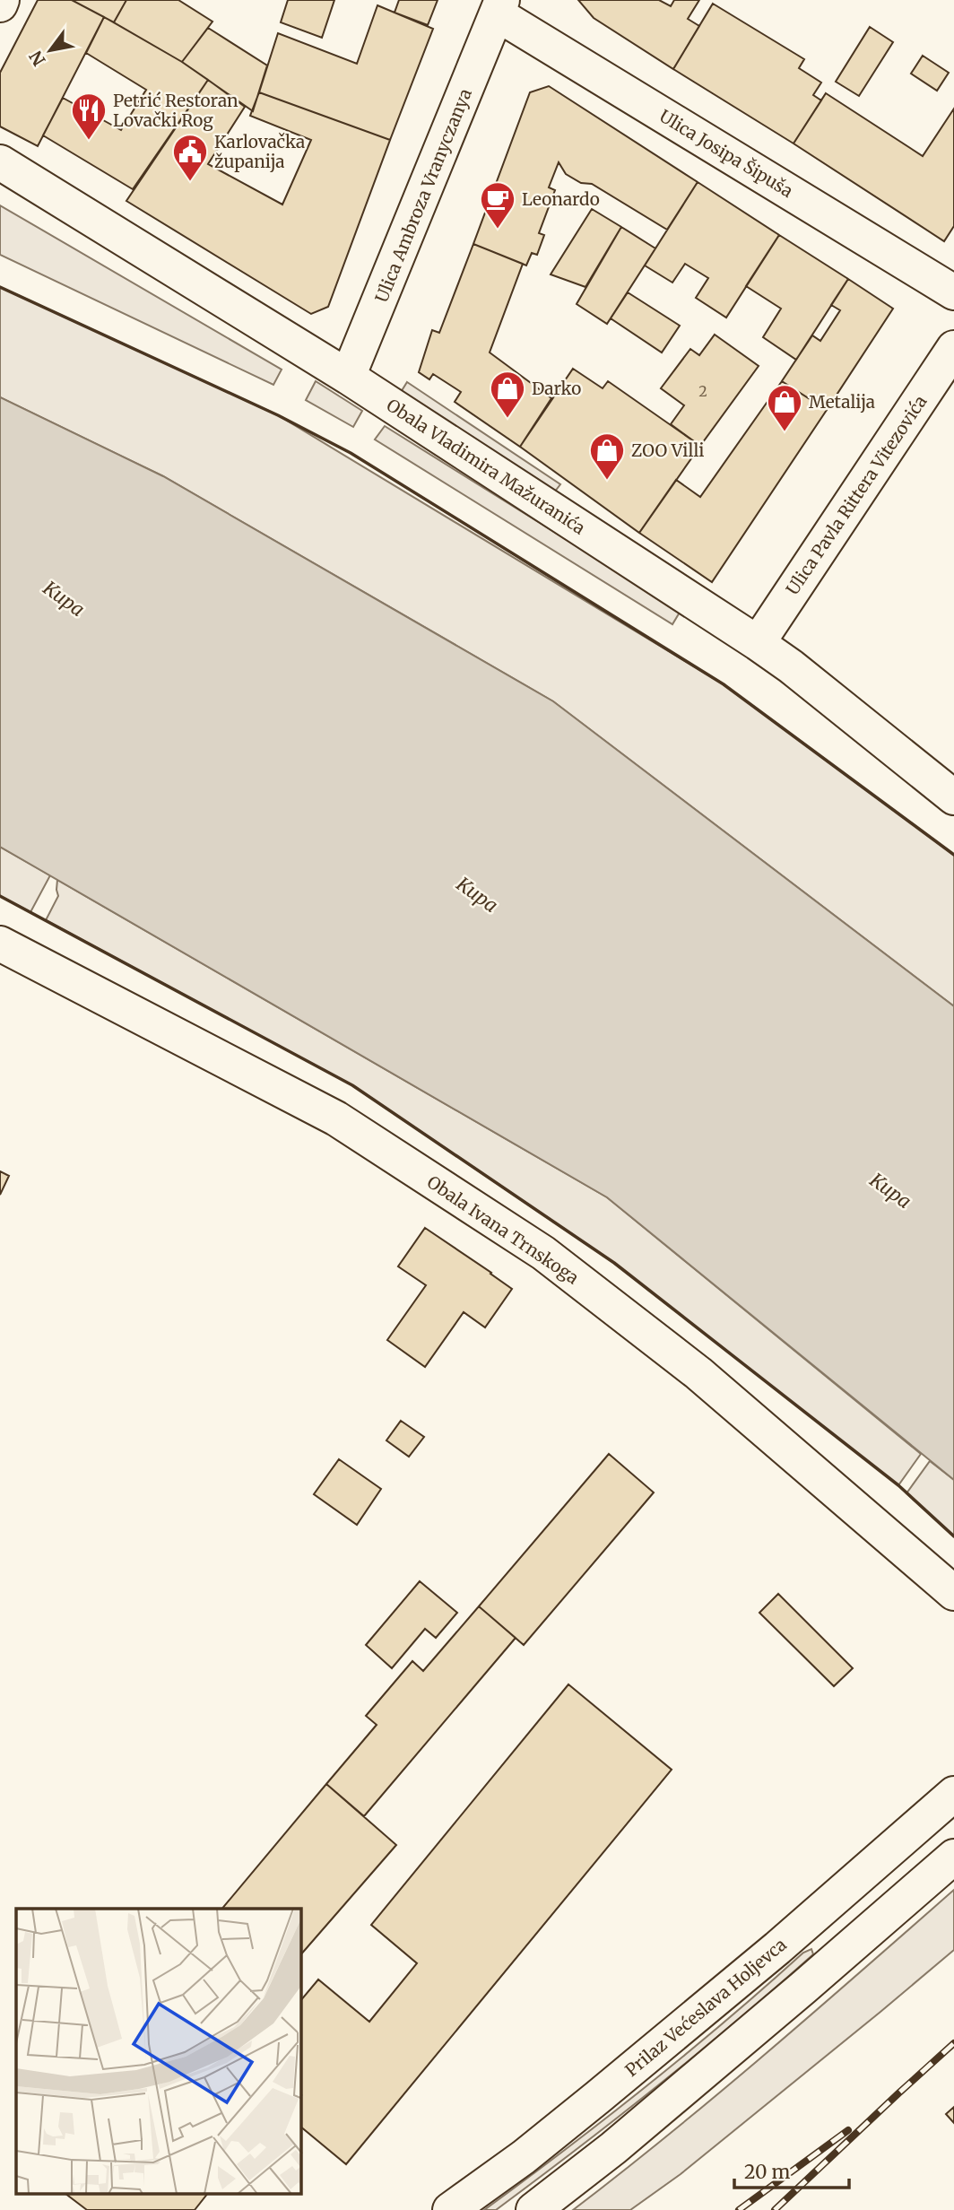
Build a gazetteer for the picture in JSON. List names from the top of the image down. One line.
{"streets":{"main road":["Ulica Josipa Šipuša","Ulica Ambroza Vranyczanya","Obala Vladimira Mažuranića","Ulica Pavla Rittera Vitezovića","Obala Ivana Trnskoga","Prilaz Većeslava Holjevca"]},"crossings":[["Ulica Josipa Šipuša","Ulica Ambroza Vranyczanya"],["Ulica Ambroza Vranyczanya","Obala Vladimira Mažuranića"],["Obala Vladimira Mažuranića","Ulica Pavla Rittera Vitezovića"]],"water":["Kupa"],"places":{"restaurant":["Petrić Restoran Lovački Rog"],"public building":["Karlovačka županija"],"cafe":["Leonardo"],"shop":["Darko","Metalija","ZOO Villi"]},"house_numbers":["2"],"scale_bar":"20 m","north":"bottom left"}
